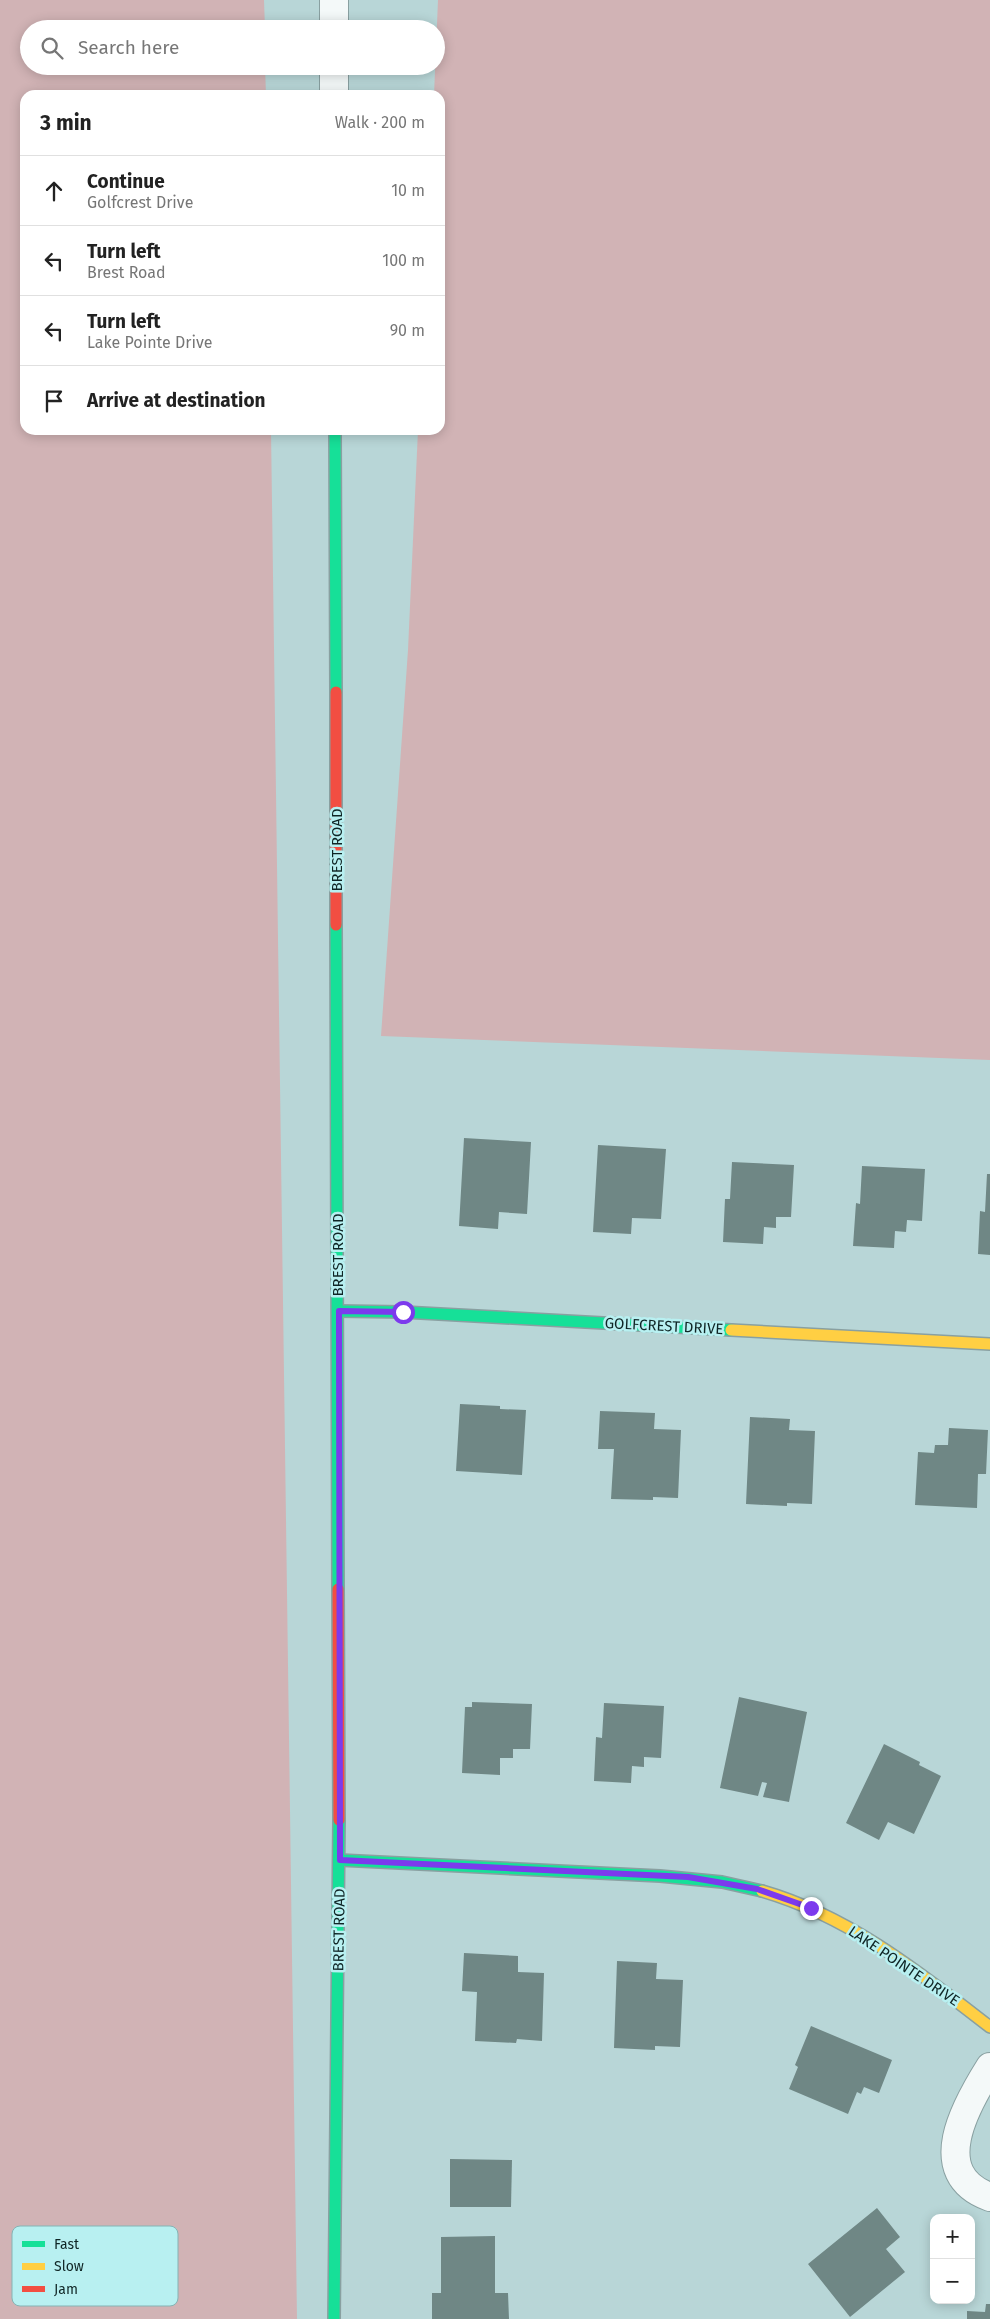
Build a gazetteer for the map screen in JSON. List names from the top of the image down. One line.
{"streets":{"street":["BREST ROAD","GOLFCREST DRIVE","LAKE POINTE DRIVE"]},"crossings":[["BREST ROAD","GOLFCREST DRIVE"],["BREST ROAD","LAKE POINTE DRIVE"]],"legend":["Fast","Slow","Jam"],"page":{"search":"Search here","heading":["3 min","Walk · 200 m"],"list":[["Continue","Golfcrest Drive","10 m"],["Turn left","Brest Road","100 m"],["Turn left","Lake Pointe Drive","90 m"],"Arrive at destination"],"map_buttons":["+","−"]}}
